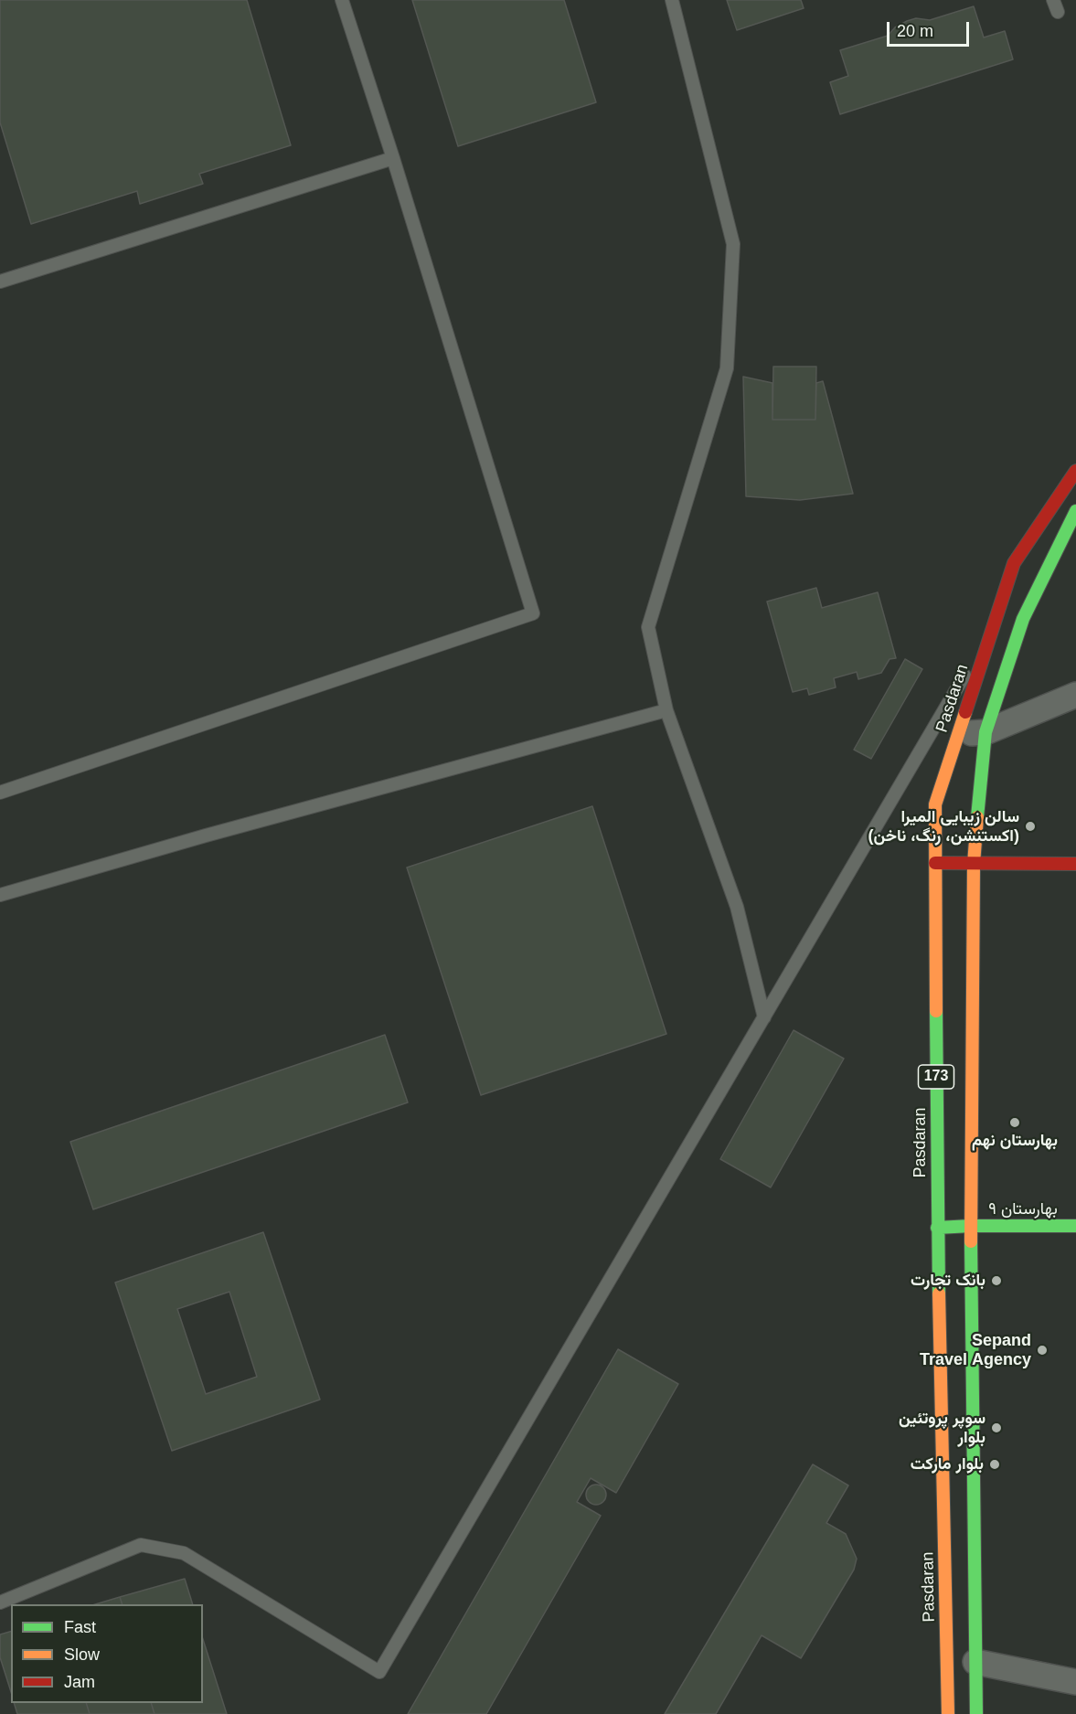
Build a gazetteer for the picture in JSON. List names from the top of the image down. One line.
{"streets":{"main road":["Pasdaran","173","بهارستان ٩"]},"crossings":[["Pasdaran","بهارستان ٩"]],"places":["سالن زیبایی المیرا (اکستنشن، رنگ، ناخن)","بهارستان نهم","بانک تجارت","Sepand Travel Agency","سوپر پروتئین بلوار","بلوار مارکت"],"legend":["Fast","Slow","Jam"],"scale_bar":"20 m"}
